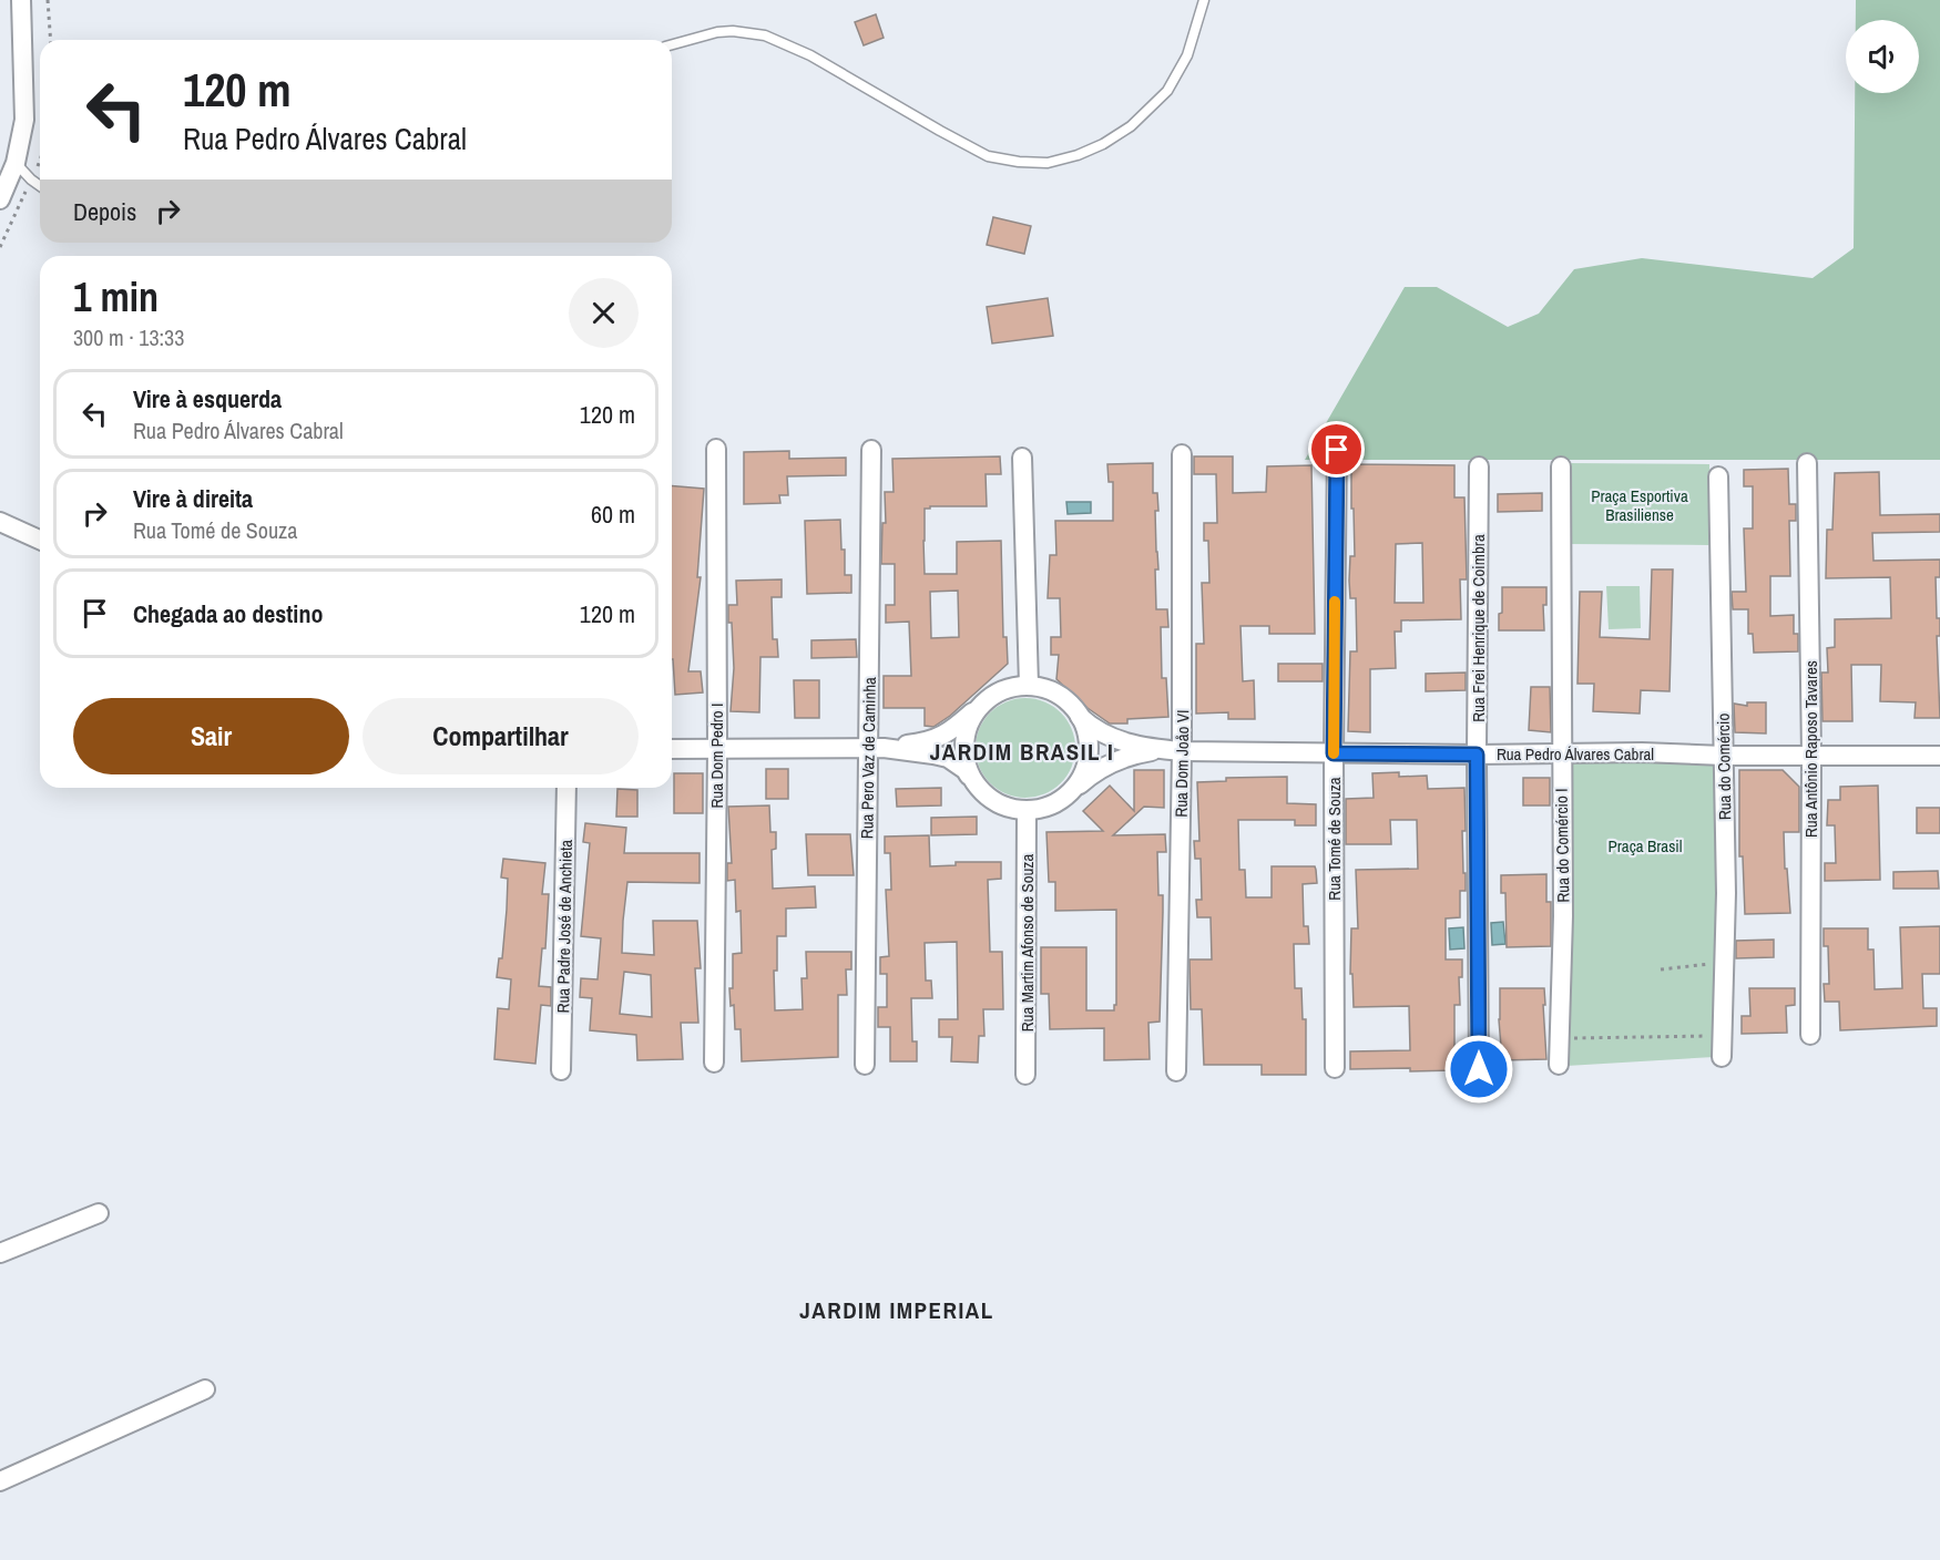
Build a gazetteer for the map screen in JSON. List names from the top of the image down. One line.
{"streets":{"street":["Rua Frei Henrique de Coimbra","Rua Antônio Raposo Tavares","Rua Pedro Álvares Cabral","Rua Dom Pedro I","Rua Pero Vaz de Caminha","Rua Dom Joåo VI","Rua do Comércio","Rua Tomé de Souza","Rua do Comércio I","Rua Padre José de Anchieta","Rua Martim Afonso de Souza"]},"crossings":[["Rua Frei Henrique de Coimbra","Rua Pedro Álvares Cabral"],["Rua Antônio Raposo Tavares","Rua Pedro Álvares Cabral"],["Rua Pedro Álvares Cabral","Rua Dom Joåo VI"],["Rua Pedro Álvares Cabral","Rua do Comércio"],["Rua Pedro Álvares Cabral","Rua Tomé de Souza"],["Rua Pedro Álvares Cabral","Rua do Comércio I"],["Rua Pedro Álvares Cabral","Rua Martim Afonso de Souza"]],"districts":["JARDIM BRASIL I","JARDIM IMPERIAL"],"parks":["Praça Esportiva Brasiliense","Praça Brasil"],"page":{"turn":["120 m","Rua Pedro Álvares Cabral"],"then":"Depois","heading":["1 min","300 m · 13:33"],"list":[{"name":"Vire à esquerda","note":"Rua Pedro Álvares Cabral","value":"120 m"},{"name":"Vire à direita","note":"Rua Tomé de Souza","value":"60 m"},{"name":"Chegada ao destino","value":"120 m"}],"buttons":["Sair","Compartilhar"]}}
